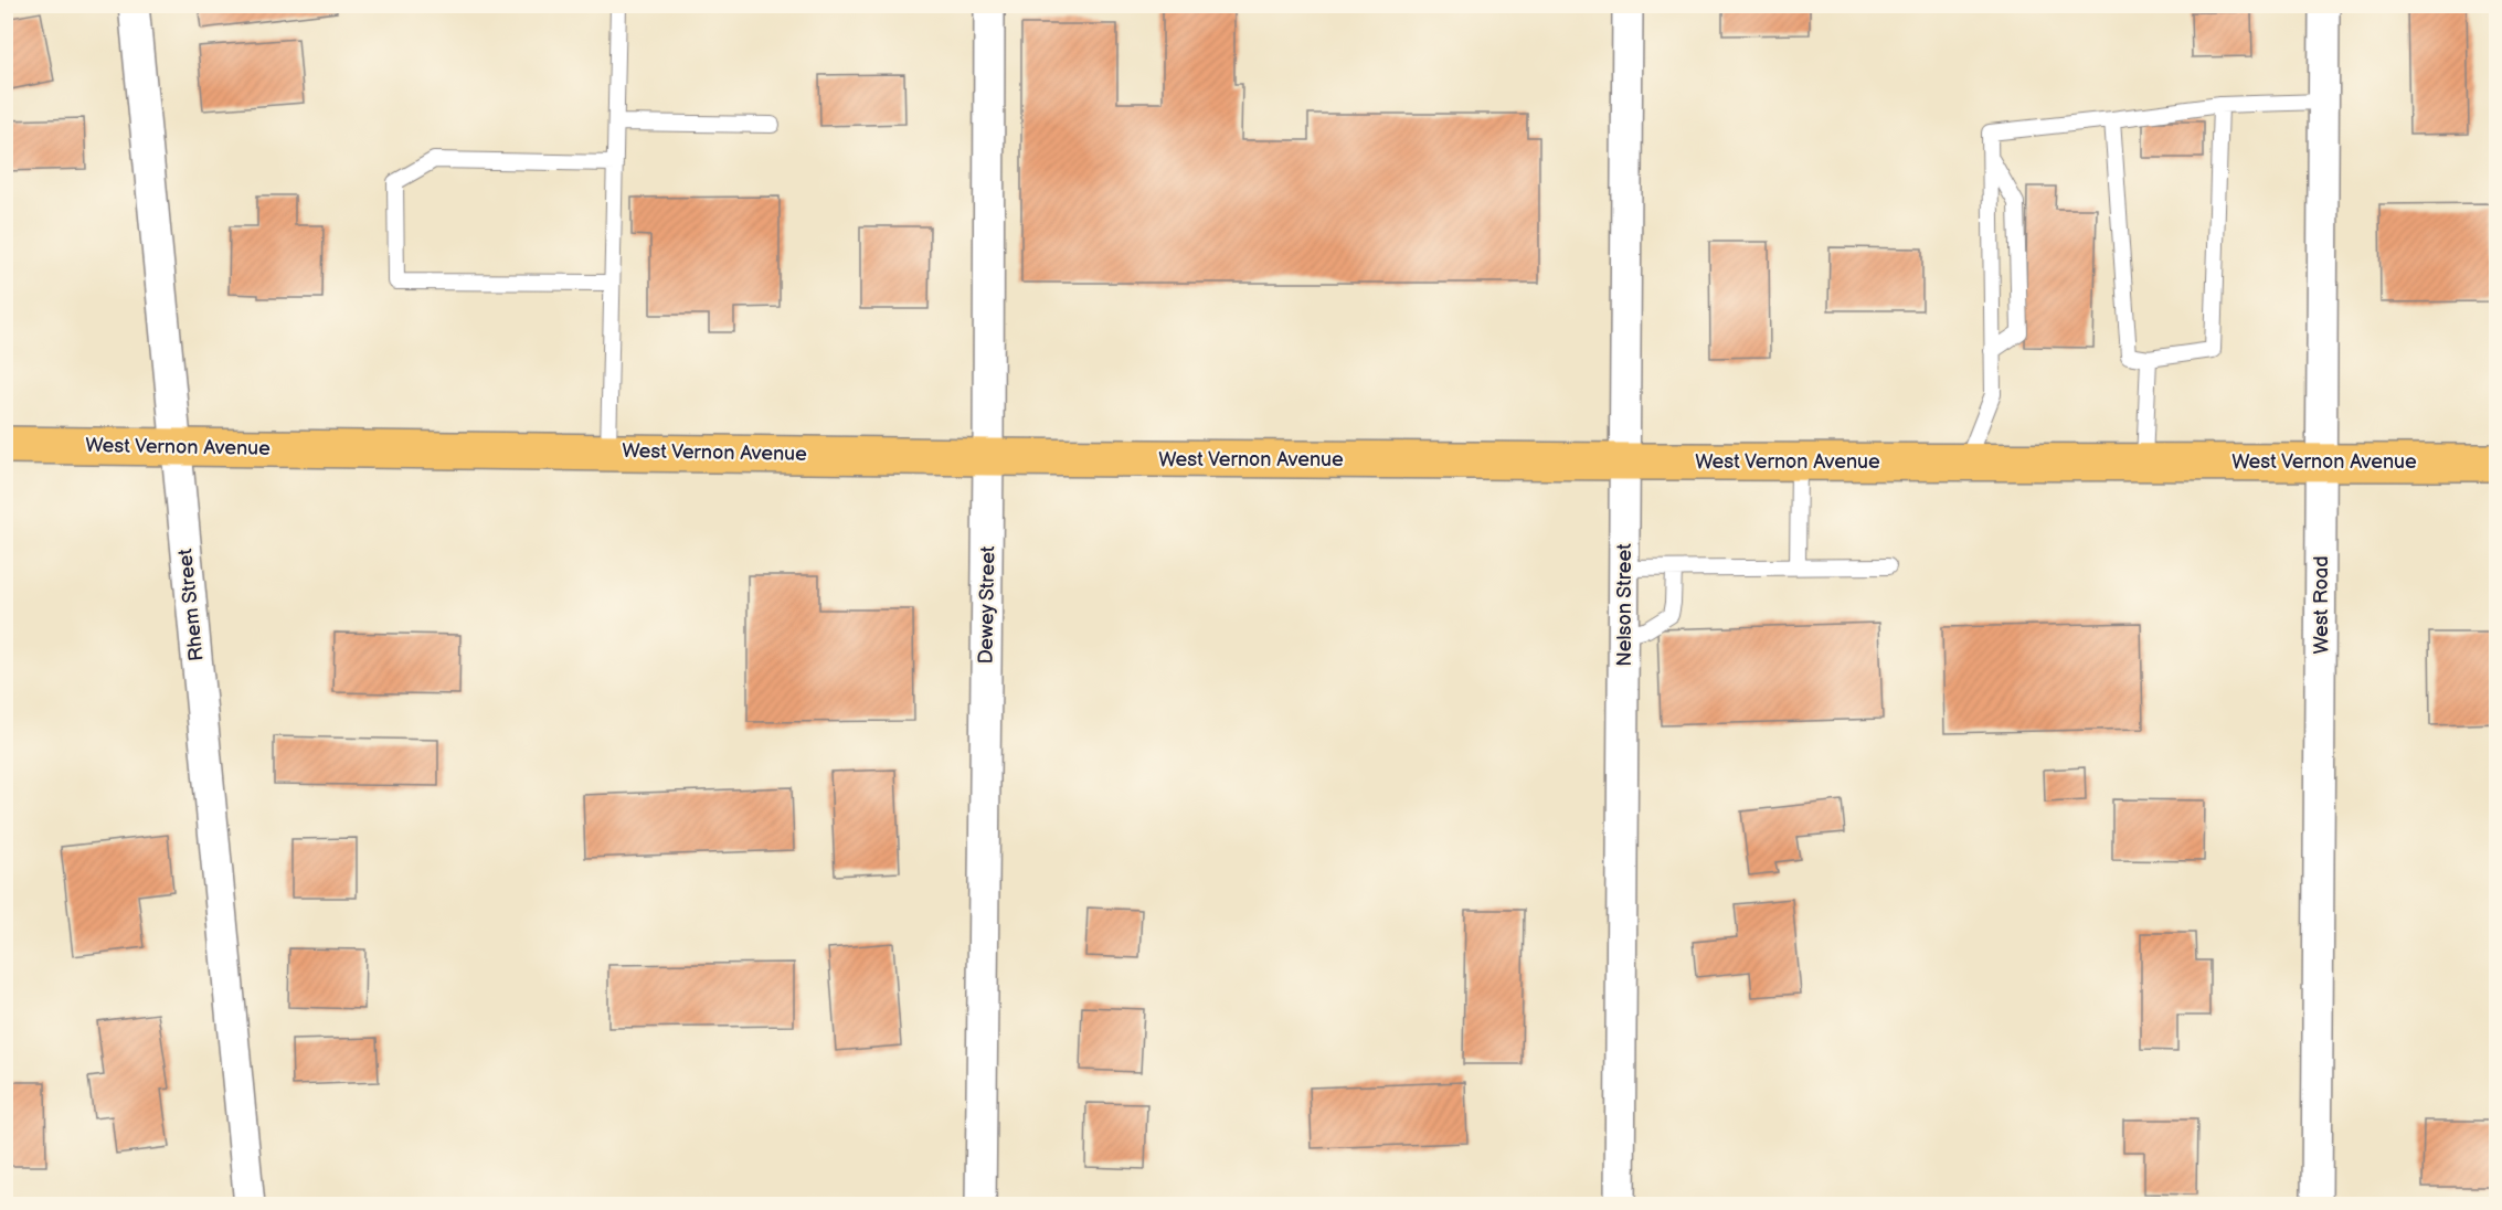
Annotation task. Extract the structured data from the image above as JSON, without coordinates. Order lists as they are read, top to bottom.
{
  "streets": {
    "main road": ["West Vernon Avenue"],
    "street": [
      "Rhem Street",
      "Dewey Street",
      "Nelson Street",
      "West Road"
    ]
  },
  "crossings": [
    ["West Vernon Avenue", "Rhem Street"],
    ["West Vernon Avenue", "Dewey Street"],
    ["West Vernon Avenue", "Nelson Street"],
    ["West Vernon Avenue", "West Road"]
  ]
}
